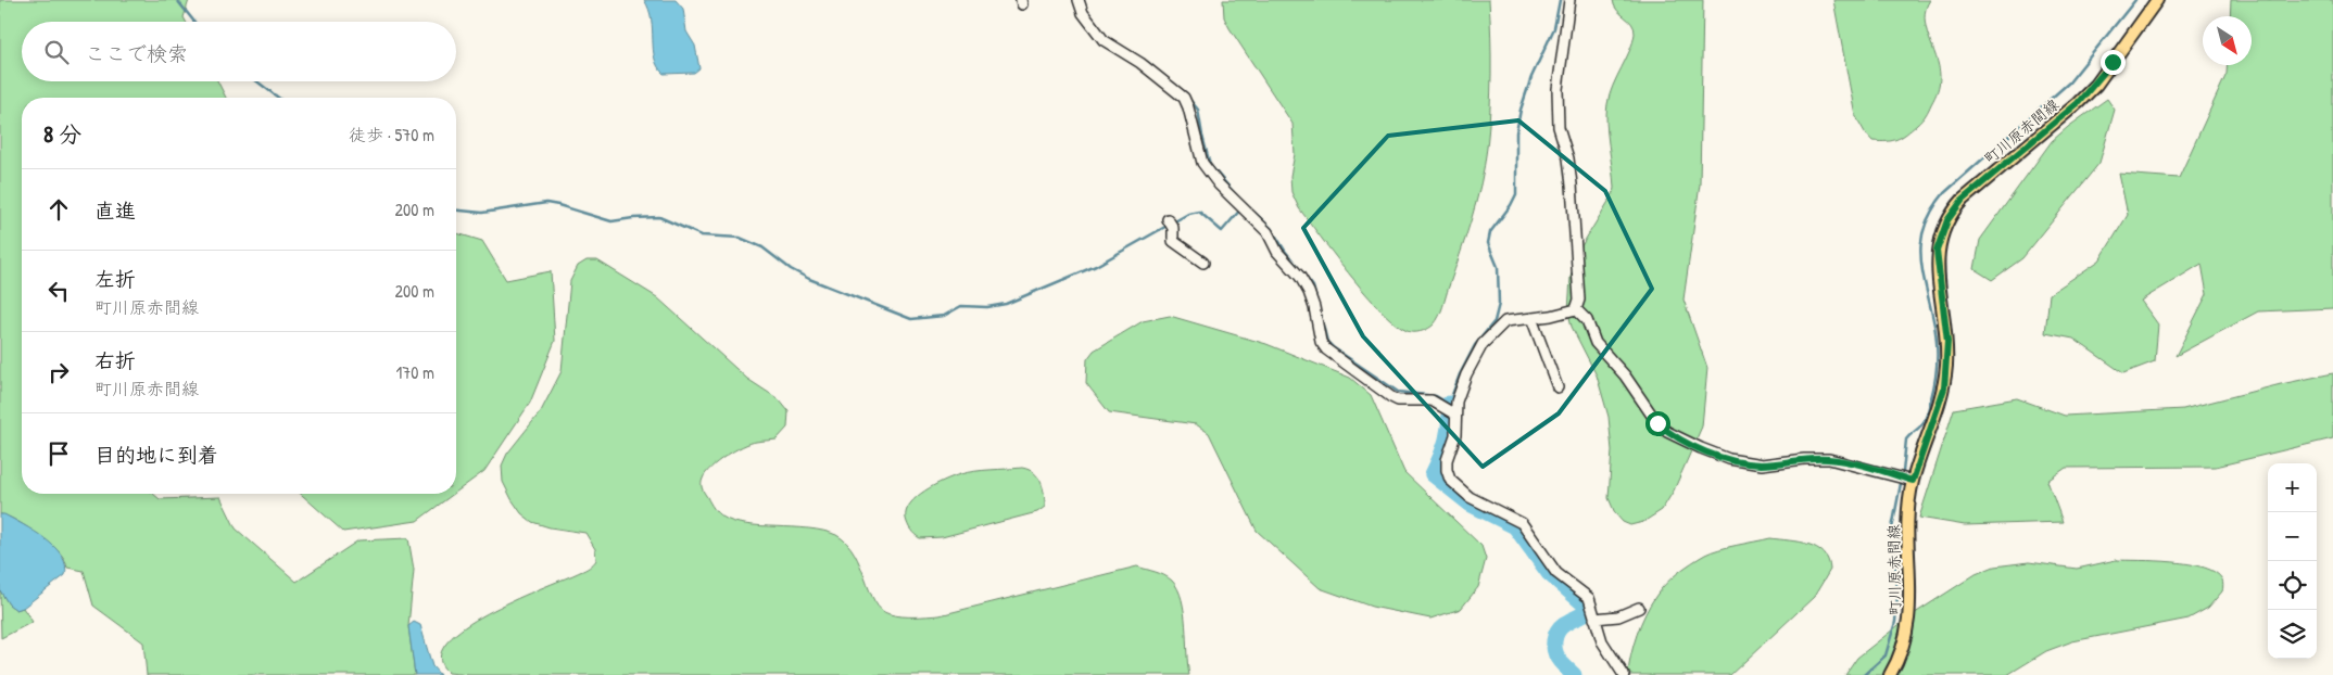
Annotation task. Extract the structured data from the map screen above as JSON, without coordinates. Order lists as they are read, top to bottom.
{
  "streets": {
    "main road": ["町川原赤間線"]
  },
  "north": "bottom right",
  "page": {
    "search": "ここで検索",
    "heading": ["8 分", "徒歩 · 570 m"],
    "list": [
      ["直進", "200 m"],
      ["左折", "町川原赤間線", "200 m"],
      ["右折", "町川原赤間線", "170 m"],
      "目的地に到着"
    ],
    "map_buttons": ["+", "−"]
  }
}
